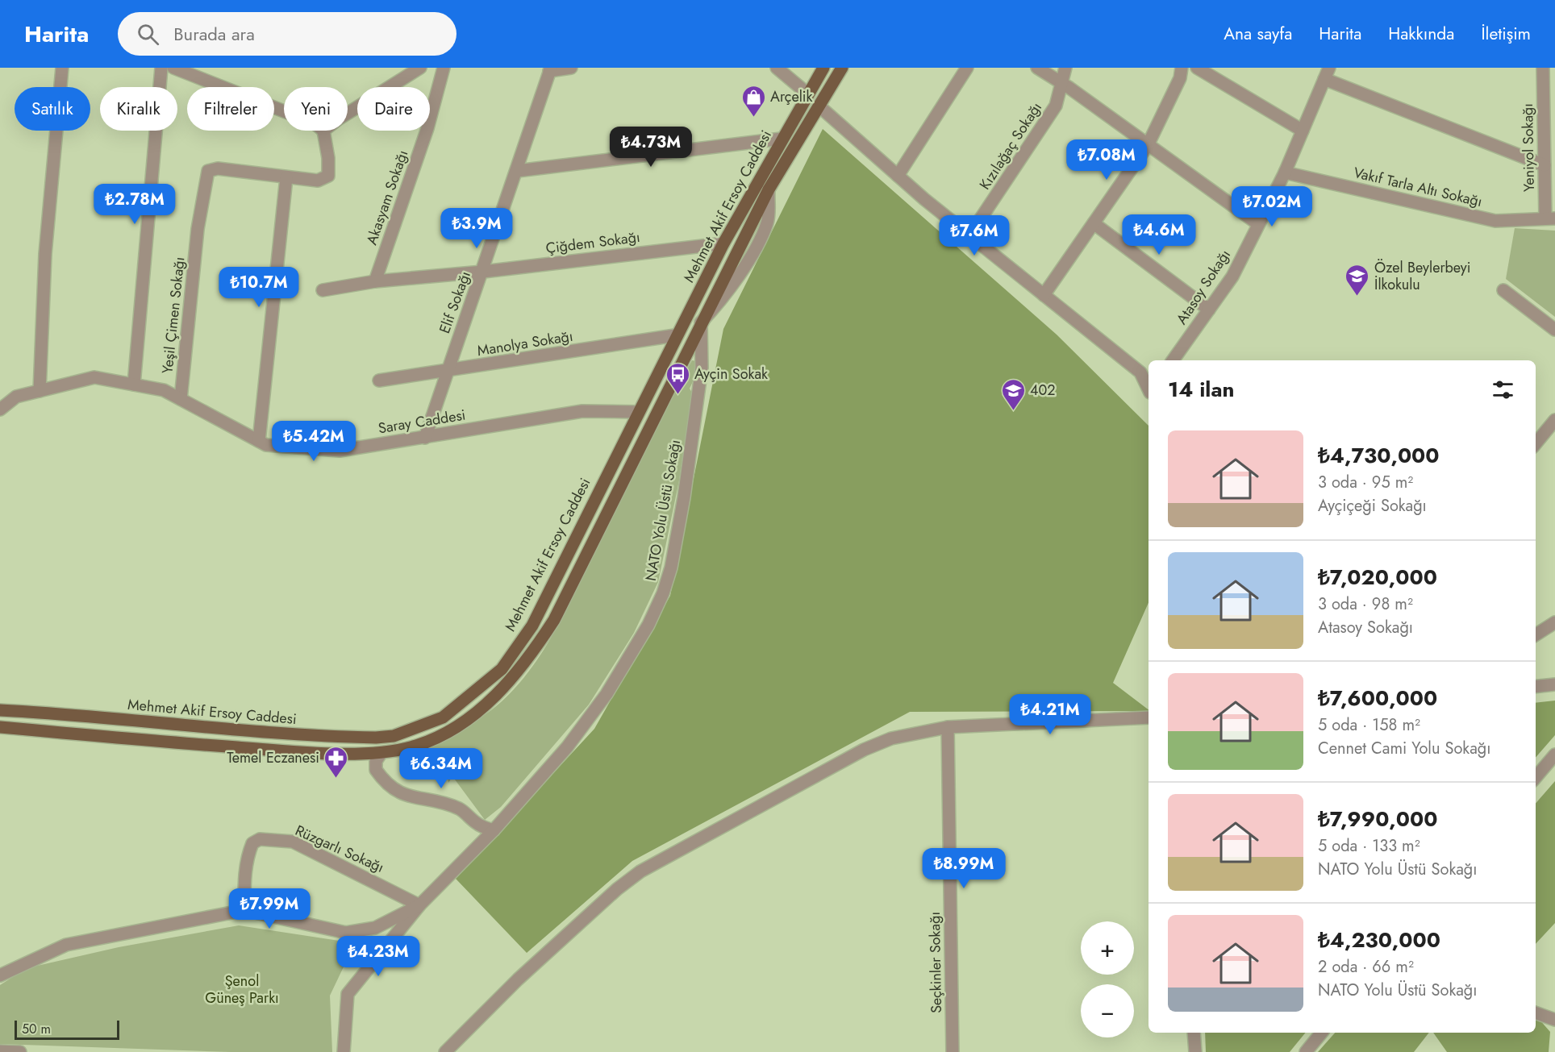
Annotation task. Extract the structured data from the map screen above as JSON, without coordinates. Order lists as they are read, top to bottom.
{
  "streets": {
    "main road": ["Mehmet Akif Ersoy Caddesi"],
    "street": [
      "Kızılağaç Sokağı",
      "Yeniyol Sokağı",
      "Vakıf Tarla Altı Sokağı",
      "Akasyam Sokağı",
      "Çiğdem Sokağı",
      "Atasoy Sokağı",
      "Elif Sokağı",
      "Yeşil Çimen Sokağı",
      "Manolya Sokağı",
      "Saray Caddesi",
      "NATO Yolu Üstü Sokağı",
      "Rüzgarlı Sokağı",
      "Seçkinler Sokağı"
    ]
  },
  "crossings": [
    ["Yeniyol Sokağı", "Vakıf Tarla Altı Sokağı"],
    ["Vakıf Tarla Altı Sokağı", "Atasoy Sokağı"],
    ["Akasyam Sokağı", "Çiğdem Sokağı"],
    ["Mehmet Akif Ersoy Caddesi", "Çiğdem Sokağı"],
    ["Mehmet Akif Ersoy Caddesi", "Manolya Sokağı"],
    ["Mehmet Akif Ersoy Caddesi", "Saray Caddesi"],
    ["Mehmet Akif Ersoy Caddesi", "NATO Yolu Üstü Sokağı"],
    ["Çiğdem Sokağı", "Elif Sokağı"],
    ["Elif Sokağı", "Manolya Sokağı"],
    ["Elif Sokağı", "Saray Caddesi"],
    ["Yeşil Çimen Sokağı", "Saray Caddesi"],
    ["NATO Yolu Üstü Sokağı", "Rüzgarlı Sokağı"]
  ],
  "parks": ["Şenol Güneş Parkı"],
  "places": {
    "shop": ["Arçelik"],
    "school or university": ["Özel Beylerbeyi İlkokulu", "402"],
    "bus stop": ["Ayçin Sokak"],
    "pharmacy": ["Temel Eczanesi"]
  },
  "scale_bar": "50 m",
  "page": {
    "header": "Harita",
    "search": "Burada ara",
    "nav": [
      "Ana sayfa",
      "Harita",
      "Hakkında",
      "İletişim"
    ],
    "chip": [
      "Satılık",
      "Kiralık",
      "Filtreler",
      "Yeni",
      "Daire"
    ],
    "price": [
      "₺4.73M",
      "₺7.08M",
      "₺2.78M",
      "₺7.02M",
      "₺3.9M",
      "₺4.6M",
      "₺7.6M",
      "₺10.7M",
      "₺5.42M",
      "₺4.21M",
      "₺6.34M",
      "₺8.99M",
      "₺7.99M",
      "₺4.23M"
    ],
    "heading": "14 ilan",
    "list": [
      {
        "name": "₺4,730,000",
        "note": "3 oda · 95 m² · Ayçiçeği Sokağı"
      },
      {
        "name": "₺7,020,000",
        "note": "3 oda · 98 m² · Atasoy Sokağı"
      },
      {
        "name": "₺7,600,000",
        "note": "5 oda · 158 m² · Cennet Cami Yolu Sokağı"
      },
      {
        "name": "₺7,990,000",
        "note": "5 oda · 133 m² · NATO Yolu Üstü Sokağı"
      },
      {
        "name": "₺4,230,000",
        "note": "2 oda · 66 m² · NATO Yolu Üstü Sokağı"
      }
    ],
    "map_buttons": ["+", "−"],
    "scale": "50 m"
  }
}
